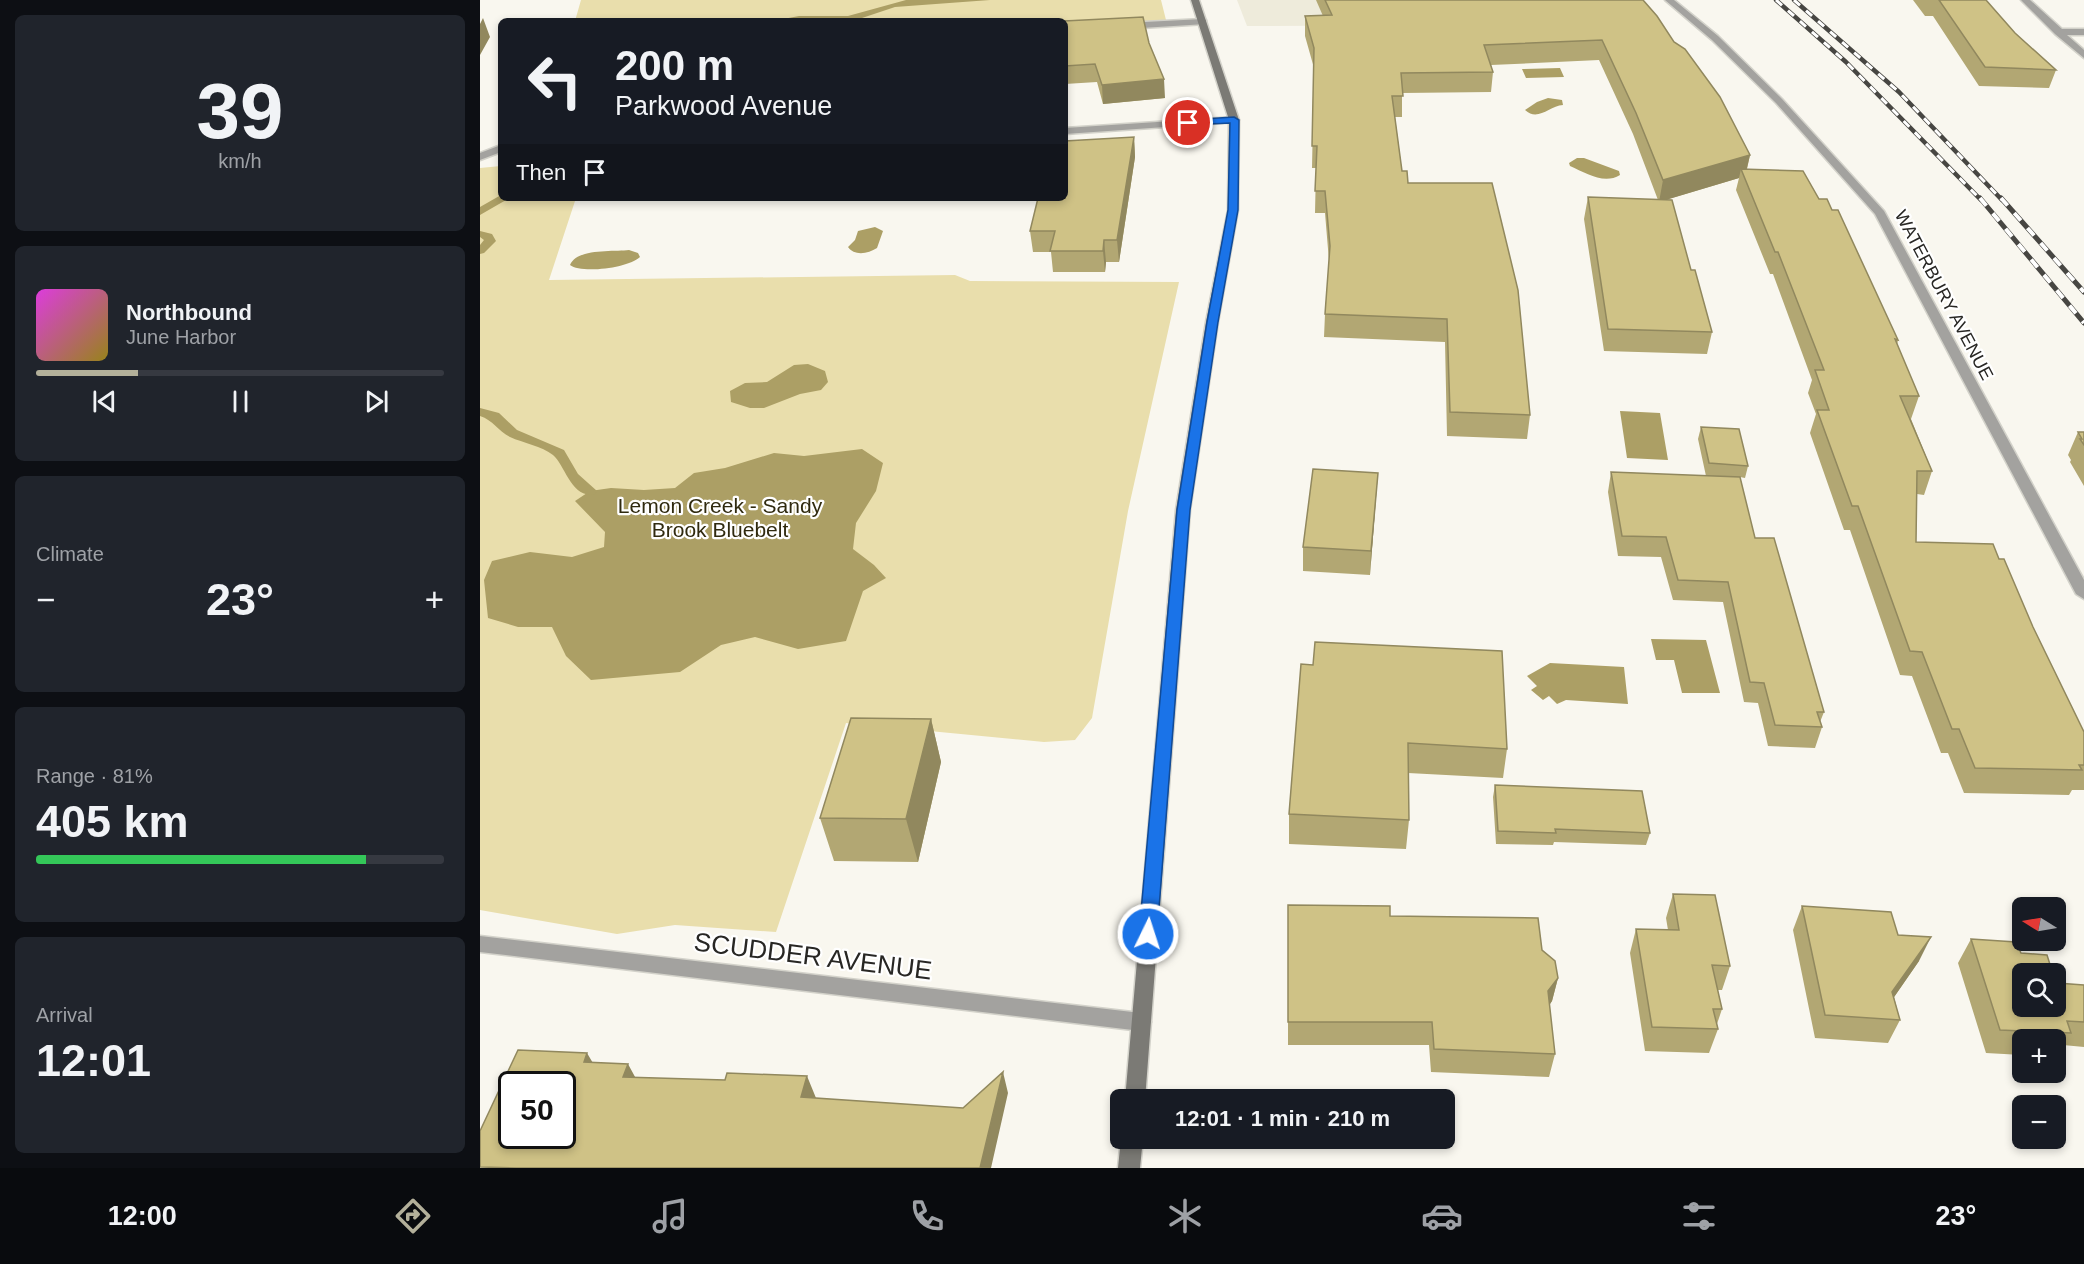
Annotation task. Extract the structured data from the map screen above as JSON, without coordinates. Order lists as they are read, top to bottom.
{
  "streets": {
    "street": ["WATERBURY AVENUE", "SCUDDER AVENUE"]
  },
  "parks": ["Lemon Creek - Sandy Brook Bluebelt"],
  "north": "left",
  "page": {
    "tile": [
      ["39", "km/h"],
      "Climate",
      ["Range · 81%", "405 km"],
      ["Arrival", "12:01"]
    ],
    "turn": ["200 m", "Parkwood Avenue"],
    "then": "Then",
    "song": ["Northbound", "June Harbor"],
    "heat": ["−", "23°", "+"],
    "map_buttons": ["+", "−"],
    "limit": "50",
    "trip": "12:01 · 1 min · 210 m",
    "tabs": ["12:00", "23°"]
  }
}
